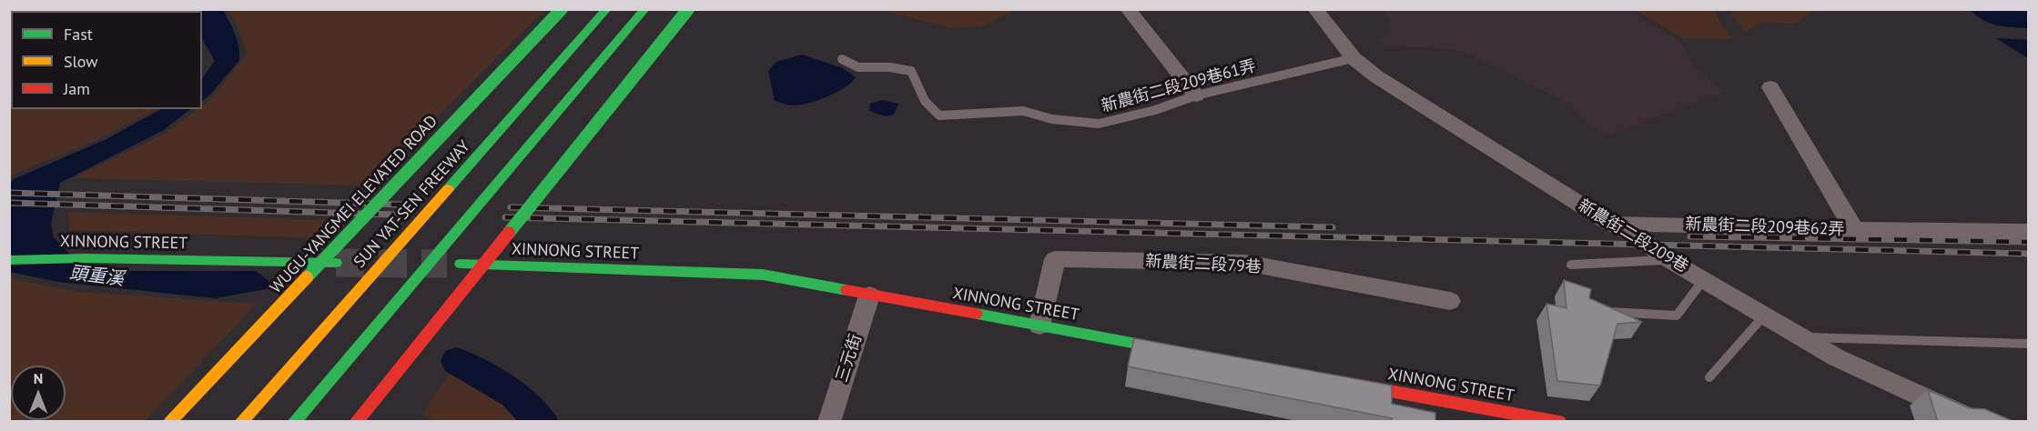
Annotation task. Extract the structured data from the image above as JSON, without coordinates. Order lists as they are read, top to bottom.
{
  "streets": {
    "main road": ["WUGU-YANGMEI ELEVATED ROAD", "SUN YAT-SEN FREEWAY", "XINNONG STREET"],
    "street": [
      "新農街二段209巷62弄",
      "新農街二段209巷",
      "新農街二段79巷",
      "三元街"
    ],
    "lane": ["新農街二段209巷61弄"]
  },
  "crossings": [
    ["新農街二段209巷61弄", "新農街二段209巷"],
    ["新農街二段209巷62弄", "新農街二段209巷"],
    ["XINNONG STREET", "新農街二段79巷"],
    ["XINNONG STREET", "三元街"]
  ],
  "water": ["頭重溪"],
  "legend": ["Fast", "Slow", "Jam"],
  "north": "top"
}
